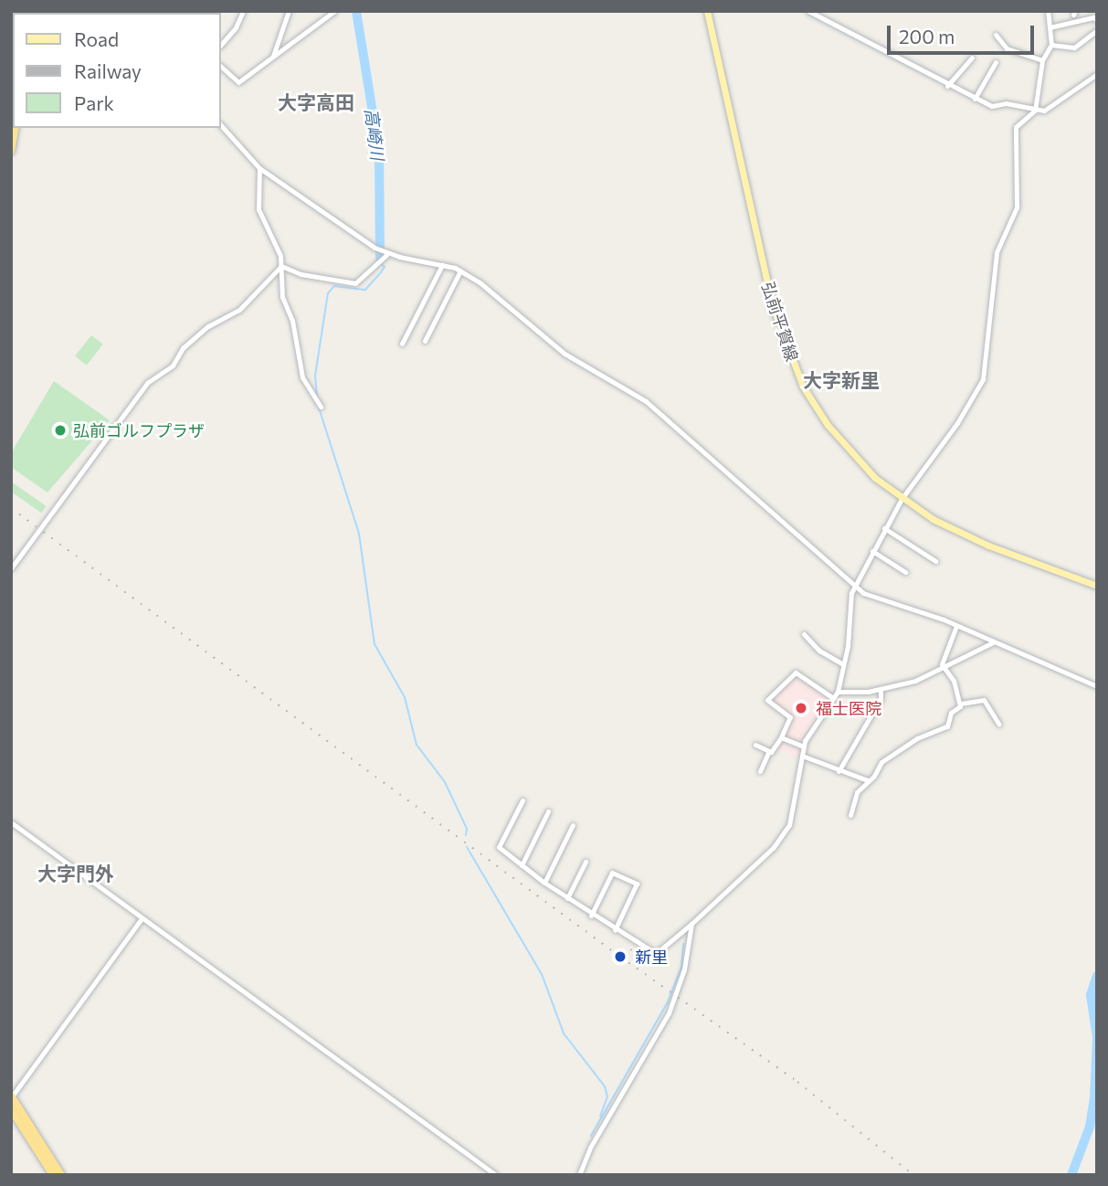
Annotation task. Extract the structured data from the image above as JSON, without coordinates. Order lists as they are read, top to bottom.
{
  "streets": {
    "main road": ["弘前平賀線"]
  },
  "districts": ["大字高田", "大字新里", "大字門外"],
  "water": ["高崎川"],
  "places": ["弘前ゴルフプラザ", "福士医院", "新里"],
  "legend": ["Road", "Railway", "Park"],
  "scale_bar": "200 m"
}
